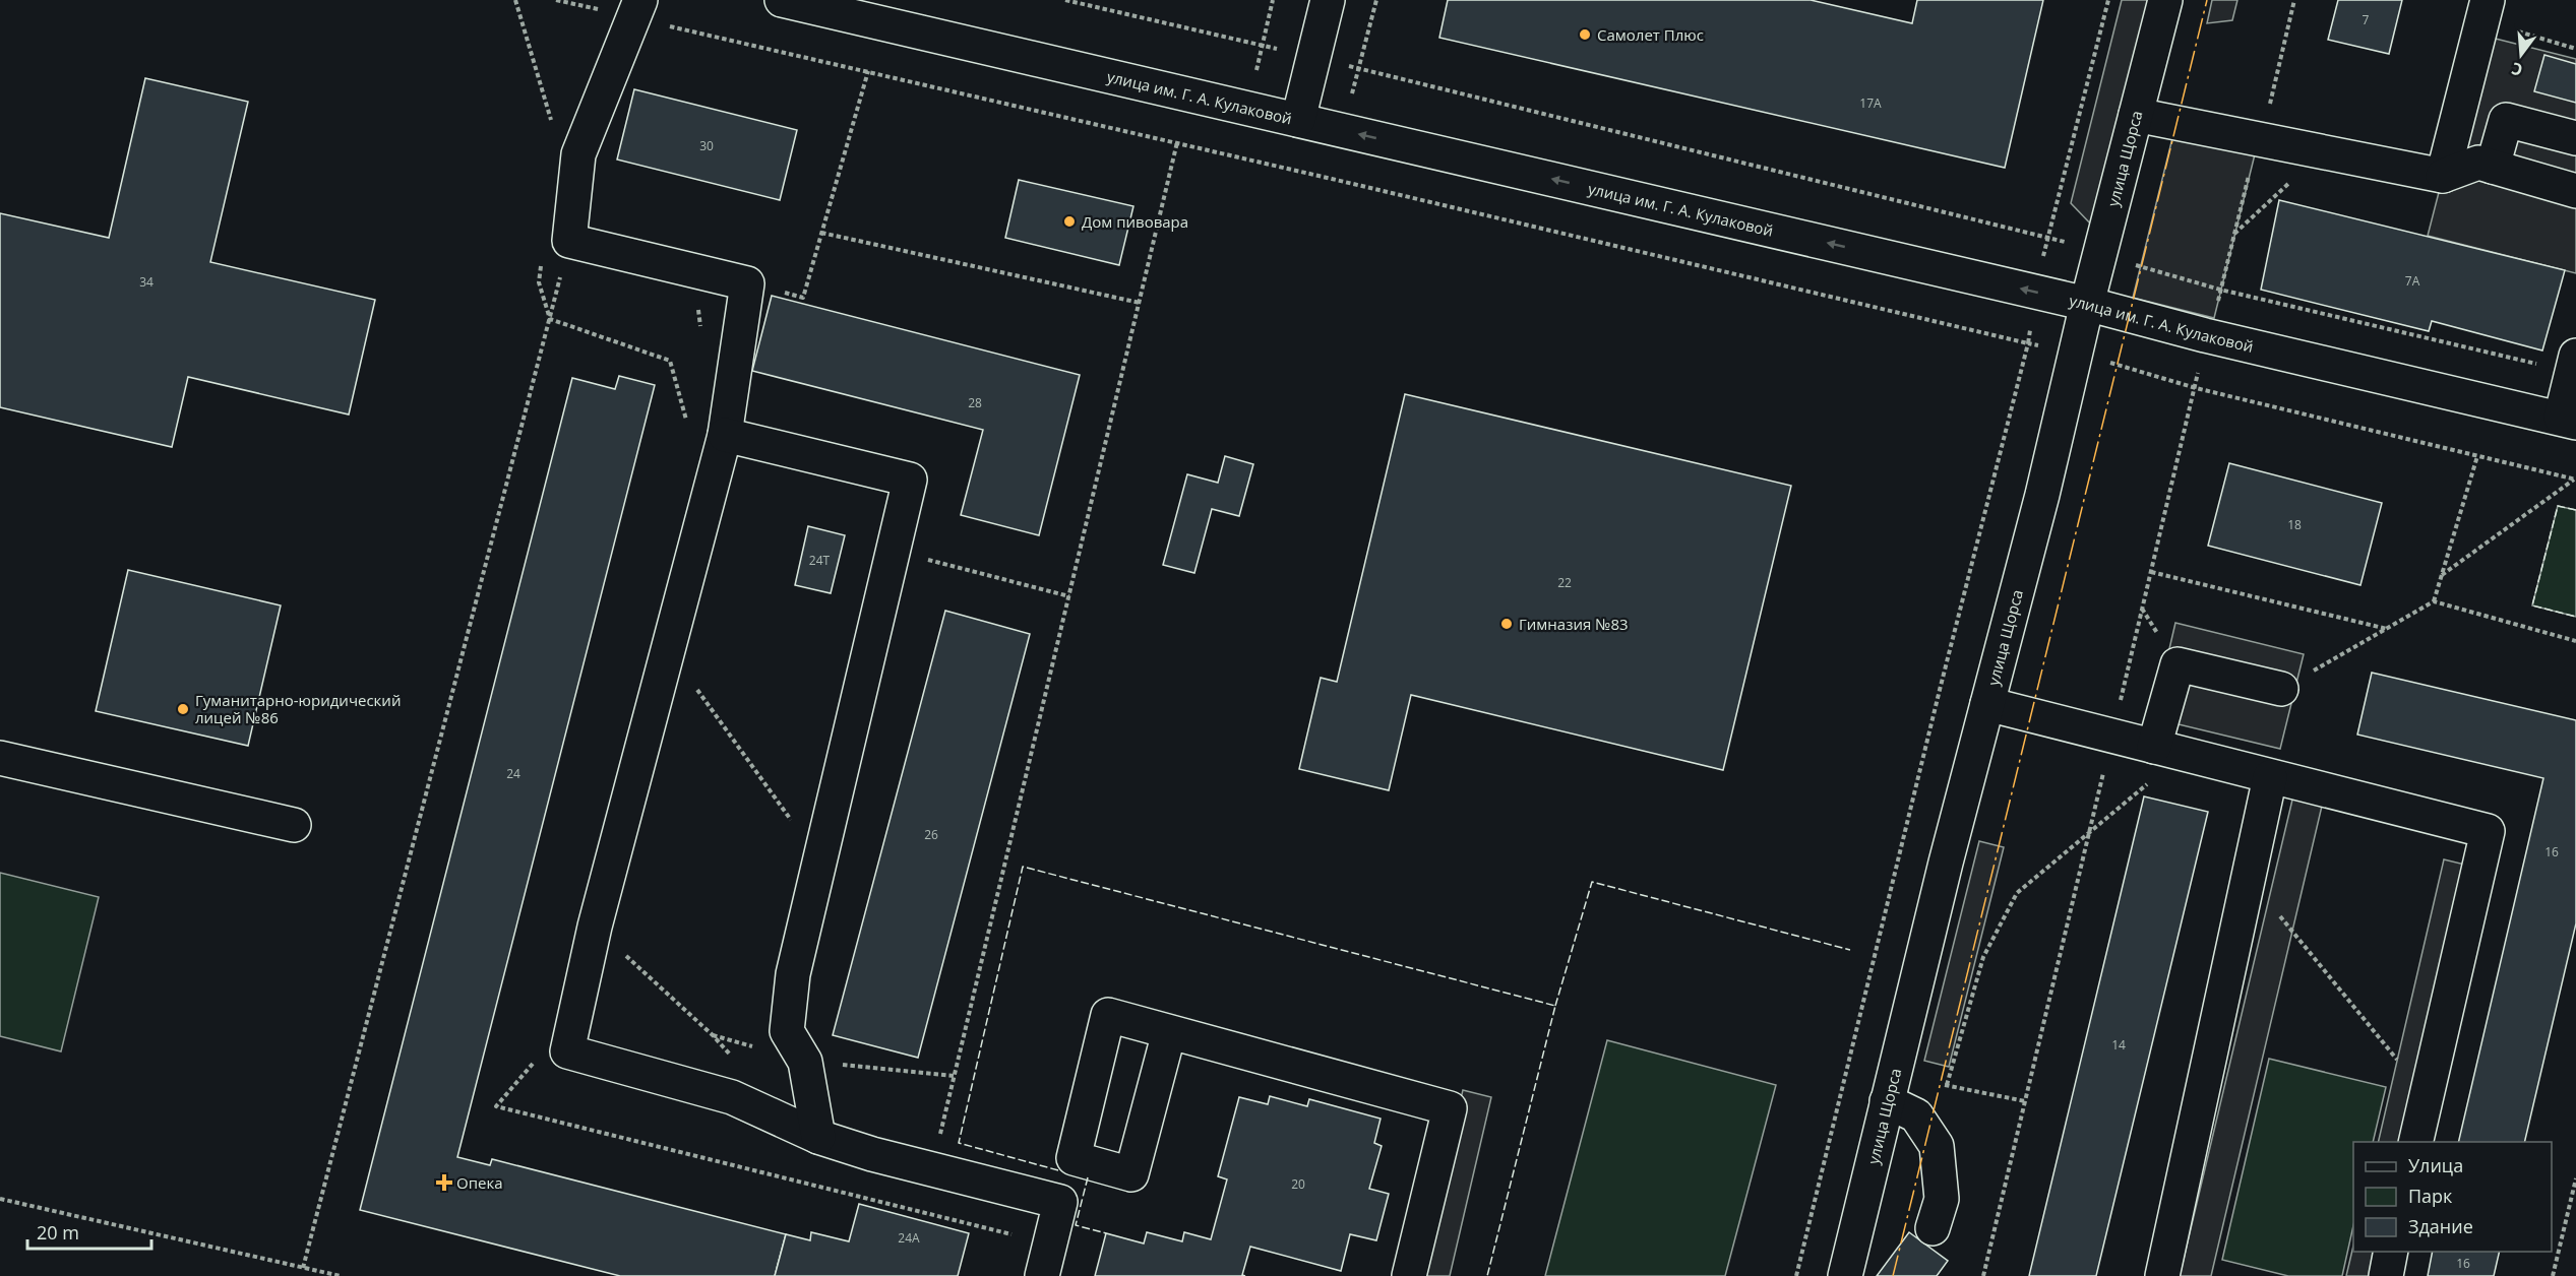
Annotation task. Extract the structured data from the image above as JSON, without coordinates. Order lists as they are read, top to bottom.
{
  "streets": {
    "street": ["улица им. Г. А. Кулаковой", "улица Щорса"]
  },
  "crossings": [
    ["улица им. Г. А. Кулаковой", "улица Щорса"]
  ],
  "one_way": ["улица им. Г. А. Кулаковой"],
  "places": {
    "other": [
      "Самолет Плюс",
      "Дом пивовара",
      "Гимназия №83",
      "Гуманитарно-юридический лицей №86"
    ],
    "health": ["Опека"]
  },
  "house_numbers": [
    "7",
    "17А",
    "30",
    "7А",
    "34",
    "28",
    "18",
    "24Т",
    "22",
    "24",
    "26",
    "16",
    "14",
    "20",
    "24А",
    "16"
  ],
  "legend": ["Улица", "Парк", "Здание"],
  "scale_bar": "20 m",
  "north": "bottom"
}
